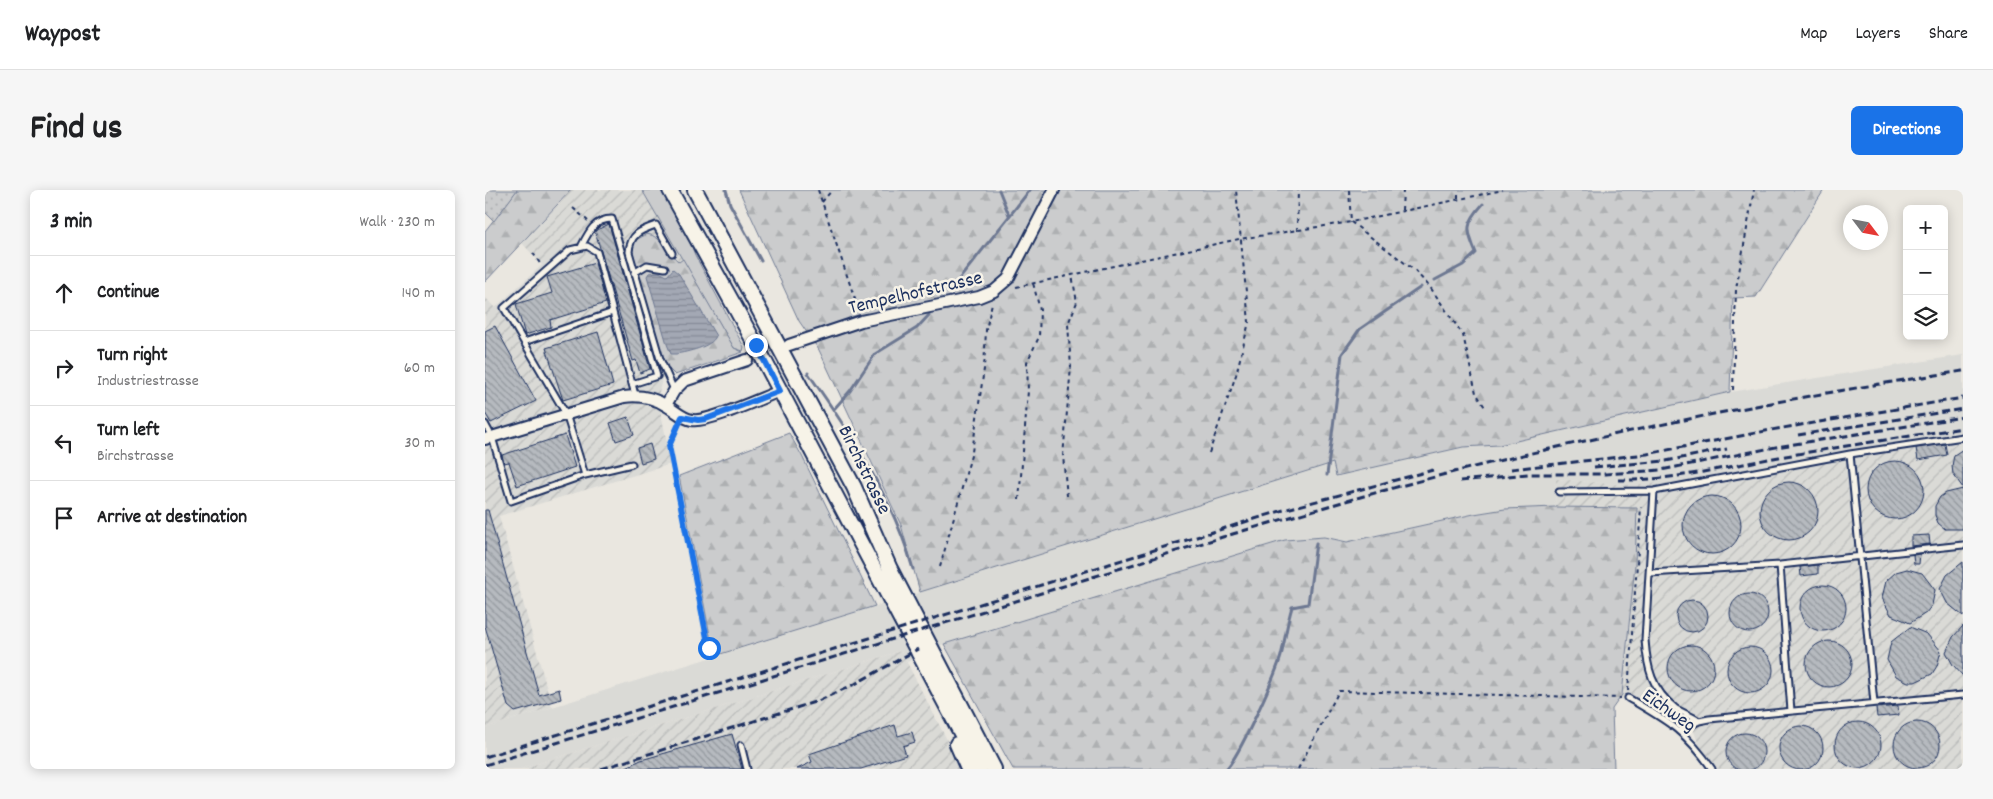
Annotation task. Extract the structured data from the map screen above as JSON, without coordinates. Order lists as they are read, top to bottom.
{
  "streets": {
    "main road": ["Birchstrasse"],
    "street": ["Tempelhofstrasse"],
    "lane": ["Eichweg"]
  },
  "north": "bottom right",
  "page": {
    "header": "Waypost",
    "nav": ["Map", "Layers", "Share"],
    "title": "Find us",
    "buttons": "Directions",
    "heading": ["3 min", "Walk · 230 m"],
    "map_buttons": ["+", "−"],
    "list": [
      ["Continue", "140 m"],
      ["Turn right", "Industriestrasse", "60 m"],
      ["Turn left", "Birchstrasse", "30 m"],
      "Arrive at destination"
    ]
  }
}
